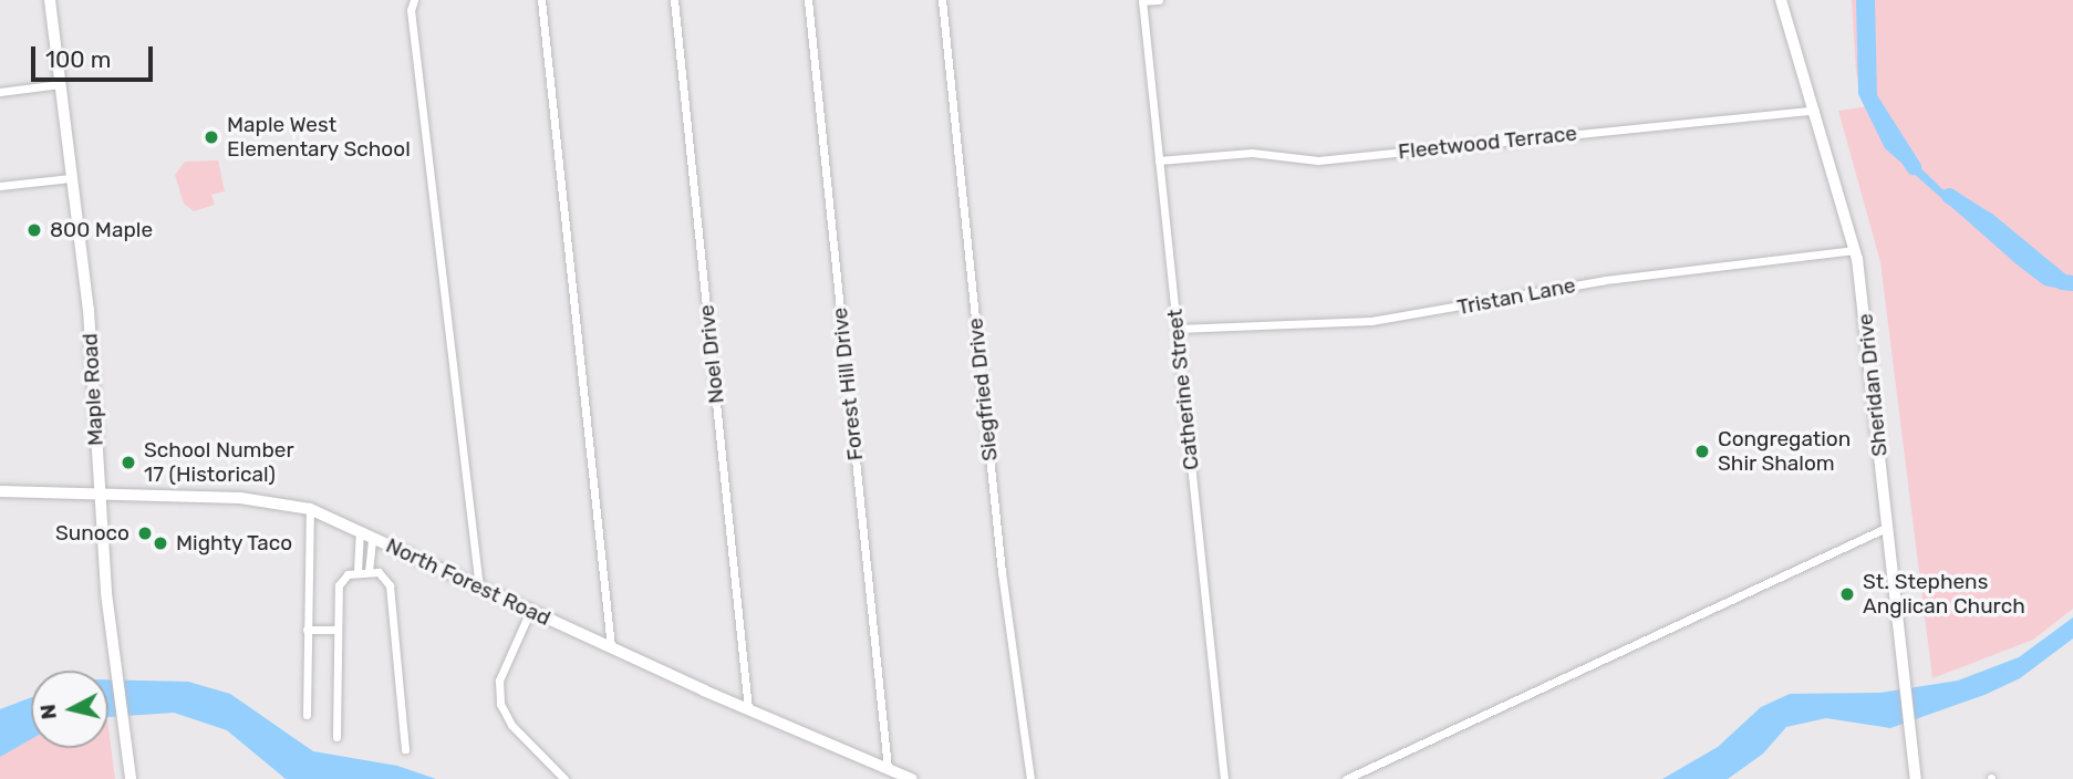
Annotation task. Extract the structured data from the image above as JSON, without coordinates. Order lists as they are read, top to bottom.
{
  "streets": {
    "main road": ["Sheridan Drive"],
    "street": [
      "Fleetwood Terrace",
      "Tristan Lane",
      "Noel Drive",
      "Forest Hill Drive",
      "Maple Road",
      "Siegfried Drive",
      "Catherine Street",
      "North Forest Road"
    ]
  },
  "crossings": [
    ["Fleetwood Terrace", "Sheridan Drive"],
    ["Fleetwood Terrace", "Catherine Street"],
    ["Tristan Lane", "Sheridan Drive"],
    ["Tristan Lane", "Catherine Street"],
    ["Noel Drive", "North Forest Road"],
    ["Forest Hill Drive", "North Forest Road"],
    ["Maple Road", "North Forest Road"]
  ],
  "places": [
    "Maple West Elementary School",
    "800 Maple",
    "Congregation Shir Shalom",
    "School Number 17 (Historical)",
    "Sunoco",
    "Mighty Taco",
    "St. Stephens Anglican Church"
  ],
  "scale_bar": "100 m",
  "north": "left"
}
